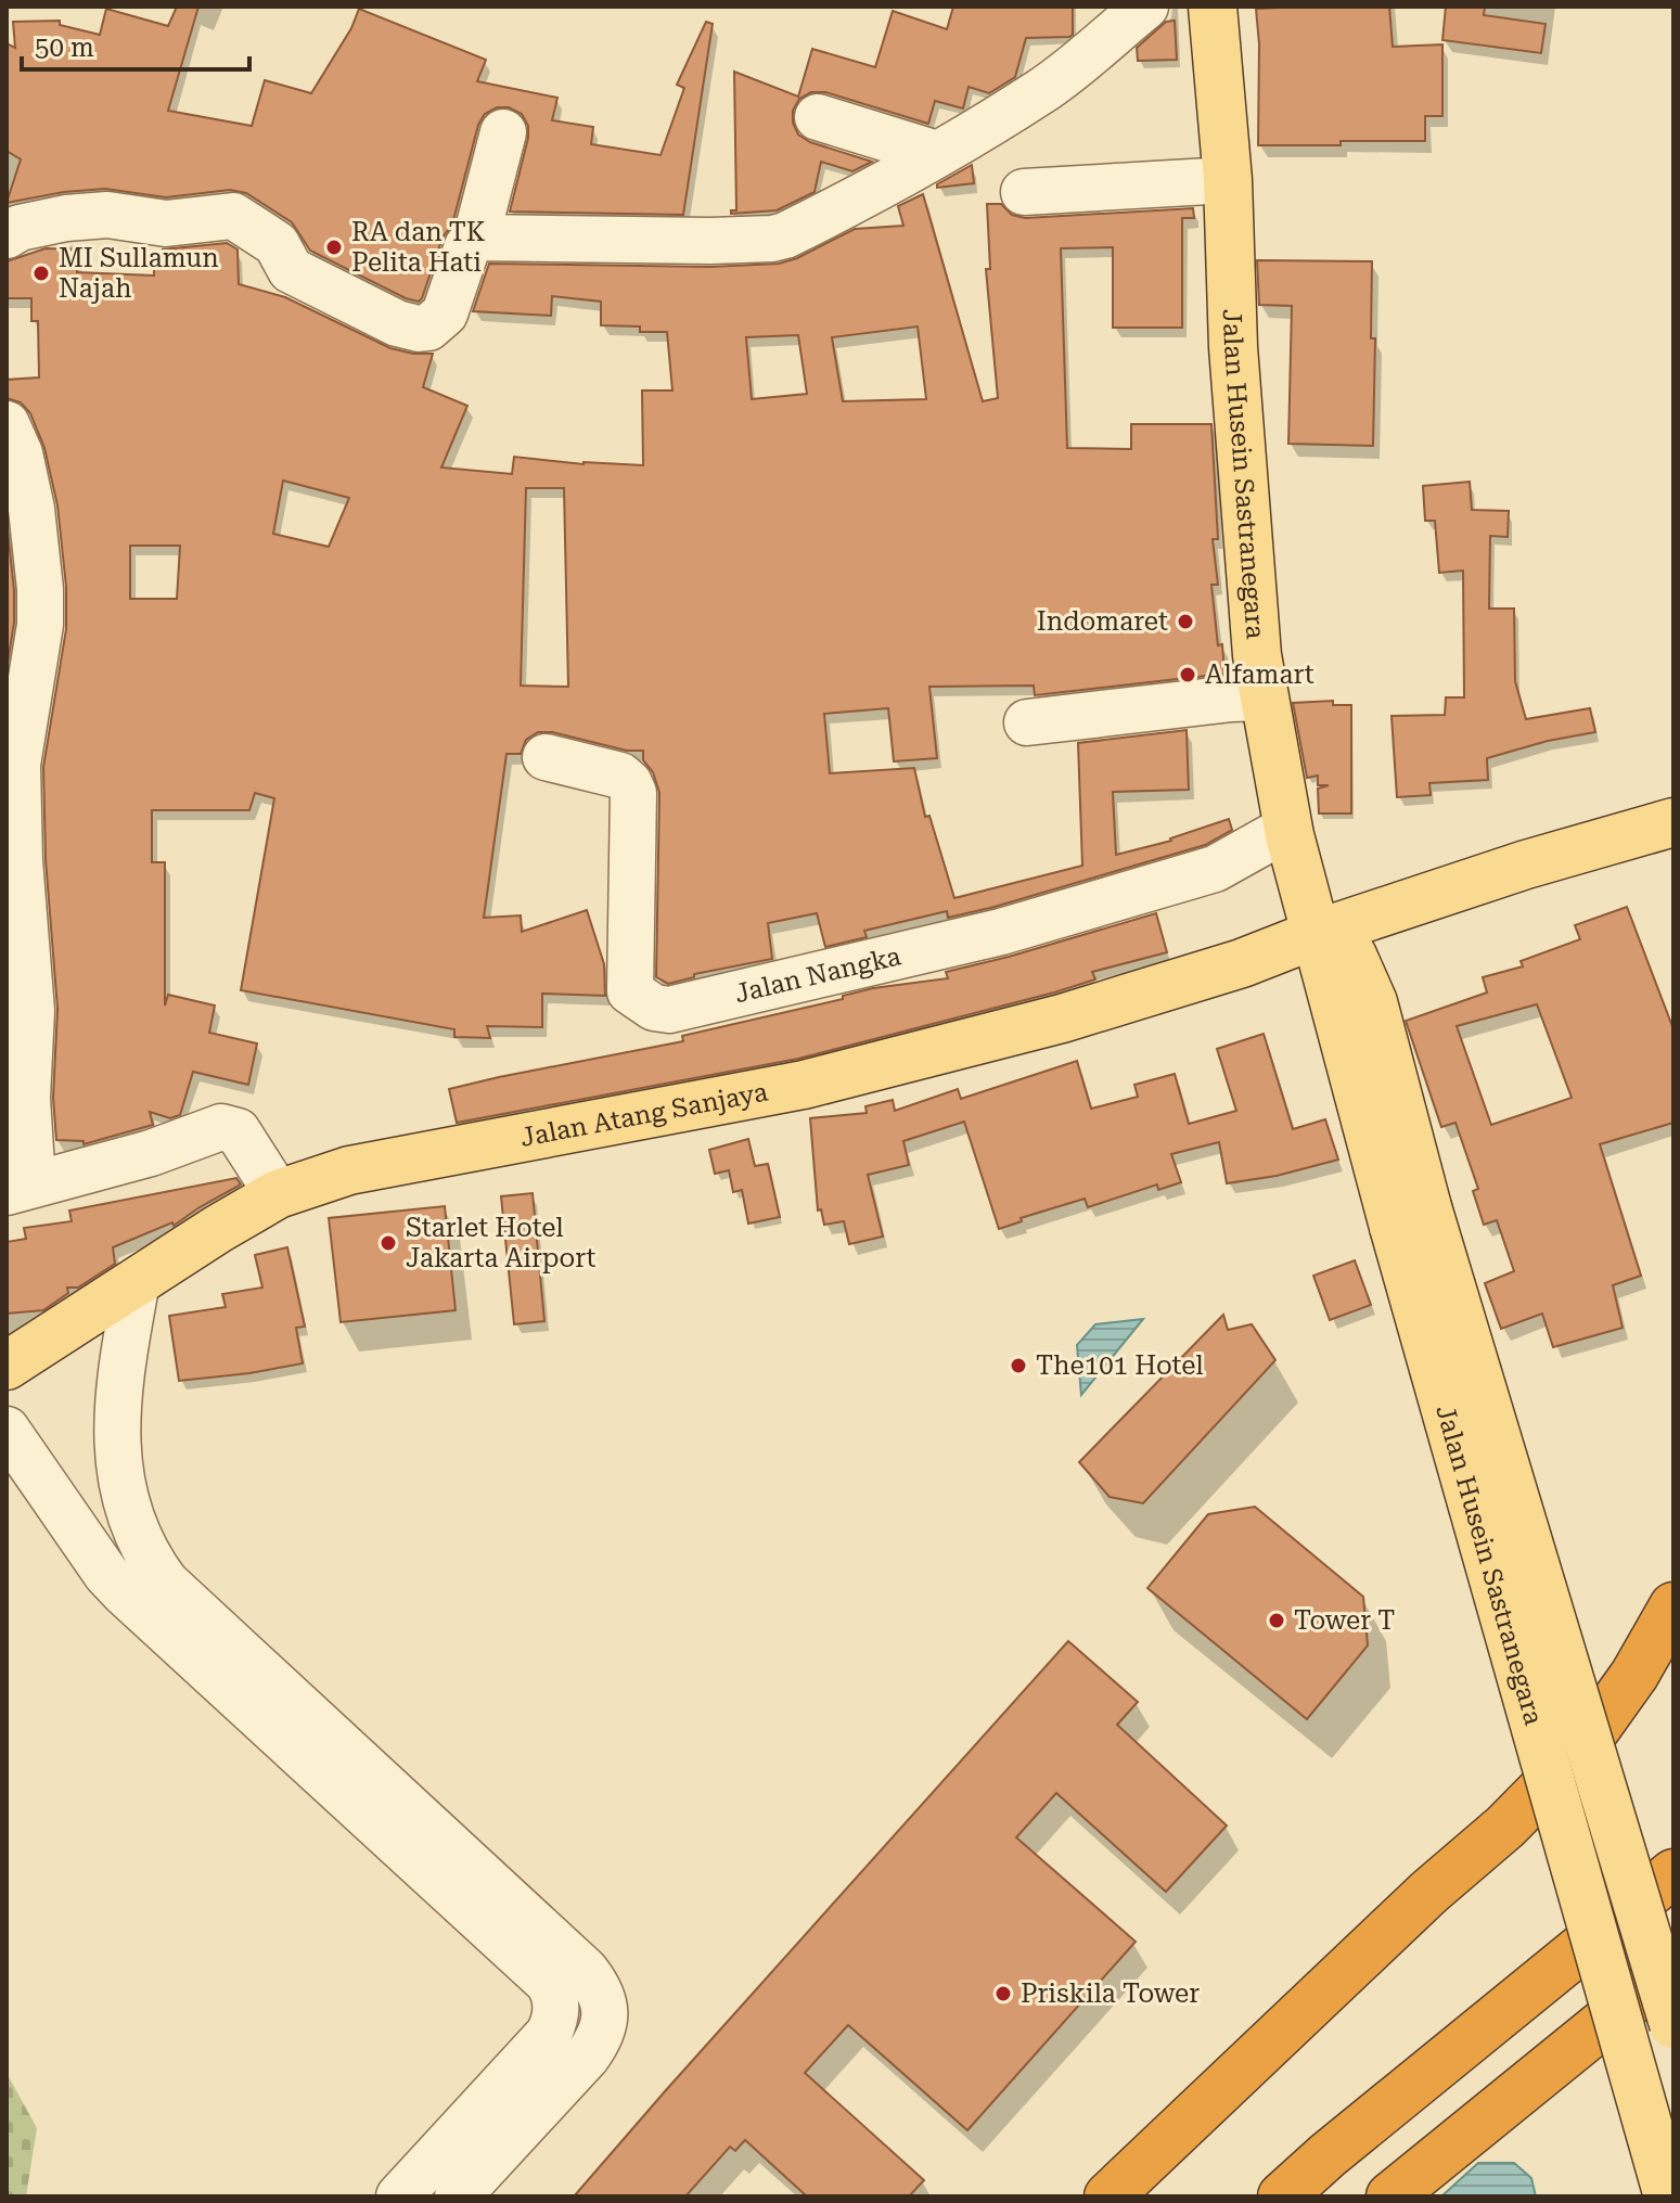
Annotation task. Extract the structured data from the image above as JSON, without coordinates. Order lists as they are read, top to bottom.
{
  "streets": {
    "main road": ["Jalan Husein Sastranegara", "Jalan Atang Sanjaya"],
    "street": ["Jalan Nangka"]
  },
  "crossings": [
    ["Jalan Husein Sastranegara", "Jalan Nangka"],
    ["Jalan Husein Sastranegara", "Jalan Atang Sanjaya"]
  ],
  "places": [
    "RA dan TK Pelita Hati",
    "MI Sullamun Najah",
    "Indomaret",
    "Alfamart",
    "Starlet Hotel Jakarta Airport",
    "The101 Hotel",
    "Tower T",
    "Priskila Tower"
  ],
  "scale_bar": "50 m"
}
